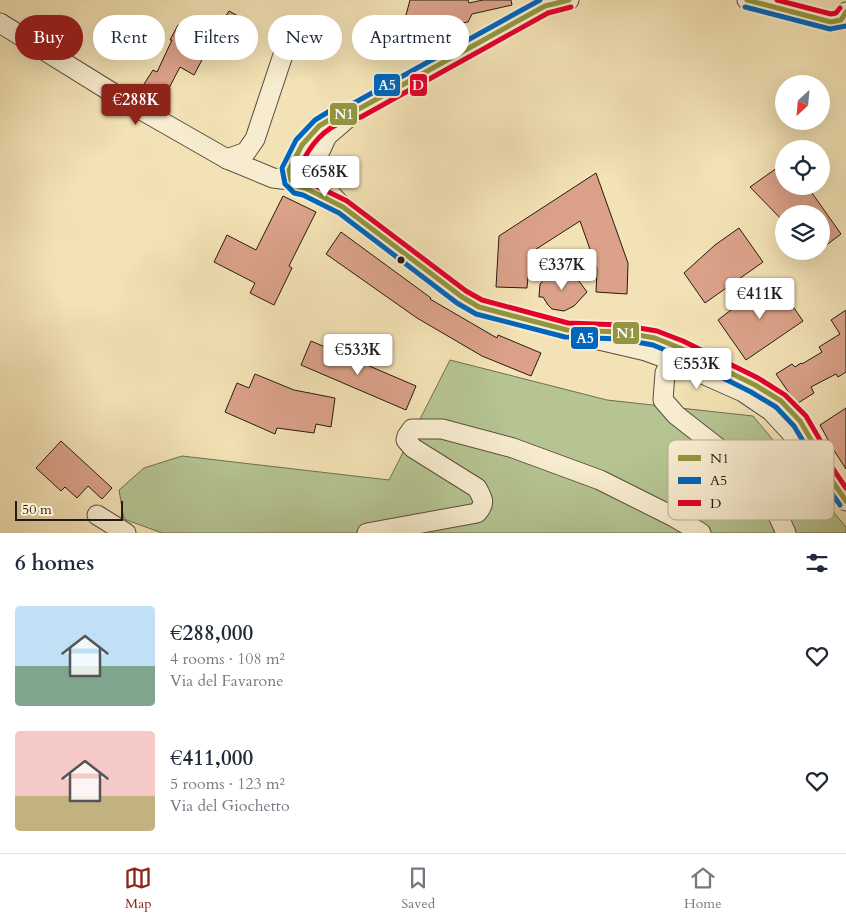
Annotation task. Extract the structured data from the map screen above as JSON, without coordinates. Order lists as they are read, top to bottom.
{
  "lines": ["transit line N1", "transit line A5", "transit line D"],
  "legend": ["N1", "A5", "D"],
  "scale_bar": "50 m",
  "north": "bottom left",
  "page": {
    "chip": [
      "Buy",
      "Rent",
      "Filters",
      "New",
      "Apartment"
    ],
    "price": [
      "€288K",
      "€658K",
      "€337K",
      "€411K",
      "€533K",
      "€553K"
    ],
    "scale": "50 m",
    "heading": "6 homes",
    "list": [
      {
        "name": "€288,000",
        "note": "4 rooms · 108 m² · Via del Favarone"
      },
      {
        "name": "€411,000",
        "note": "5 rooms · 123 m² · Via del Giochetto"
      }
    ],
    "tabs": ["Map", "Saved", "Home"]
  }
}
